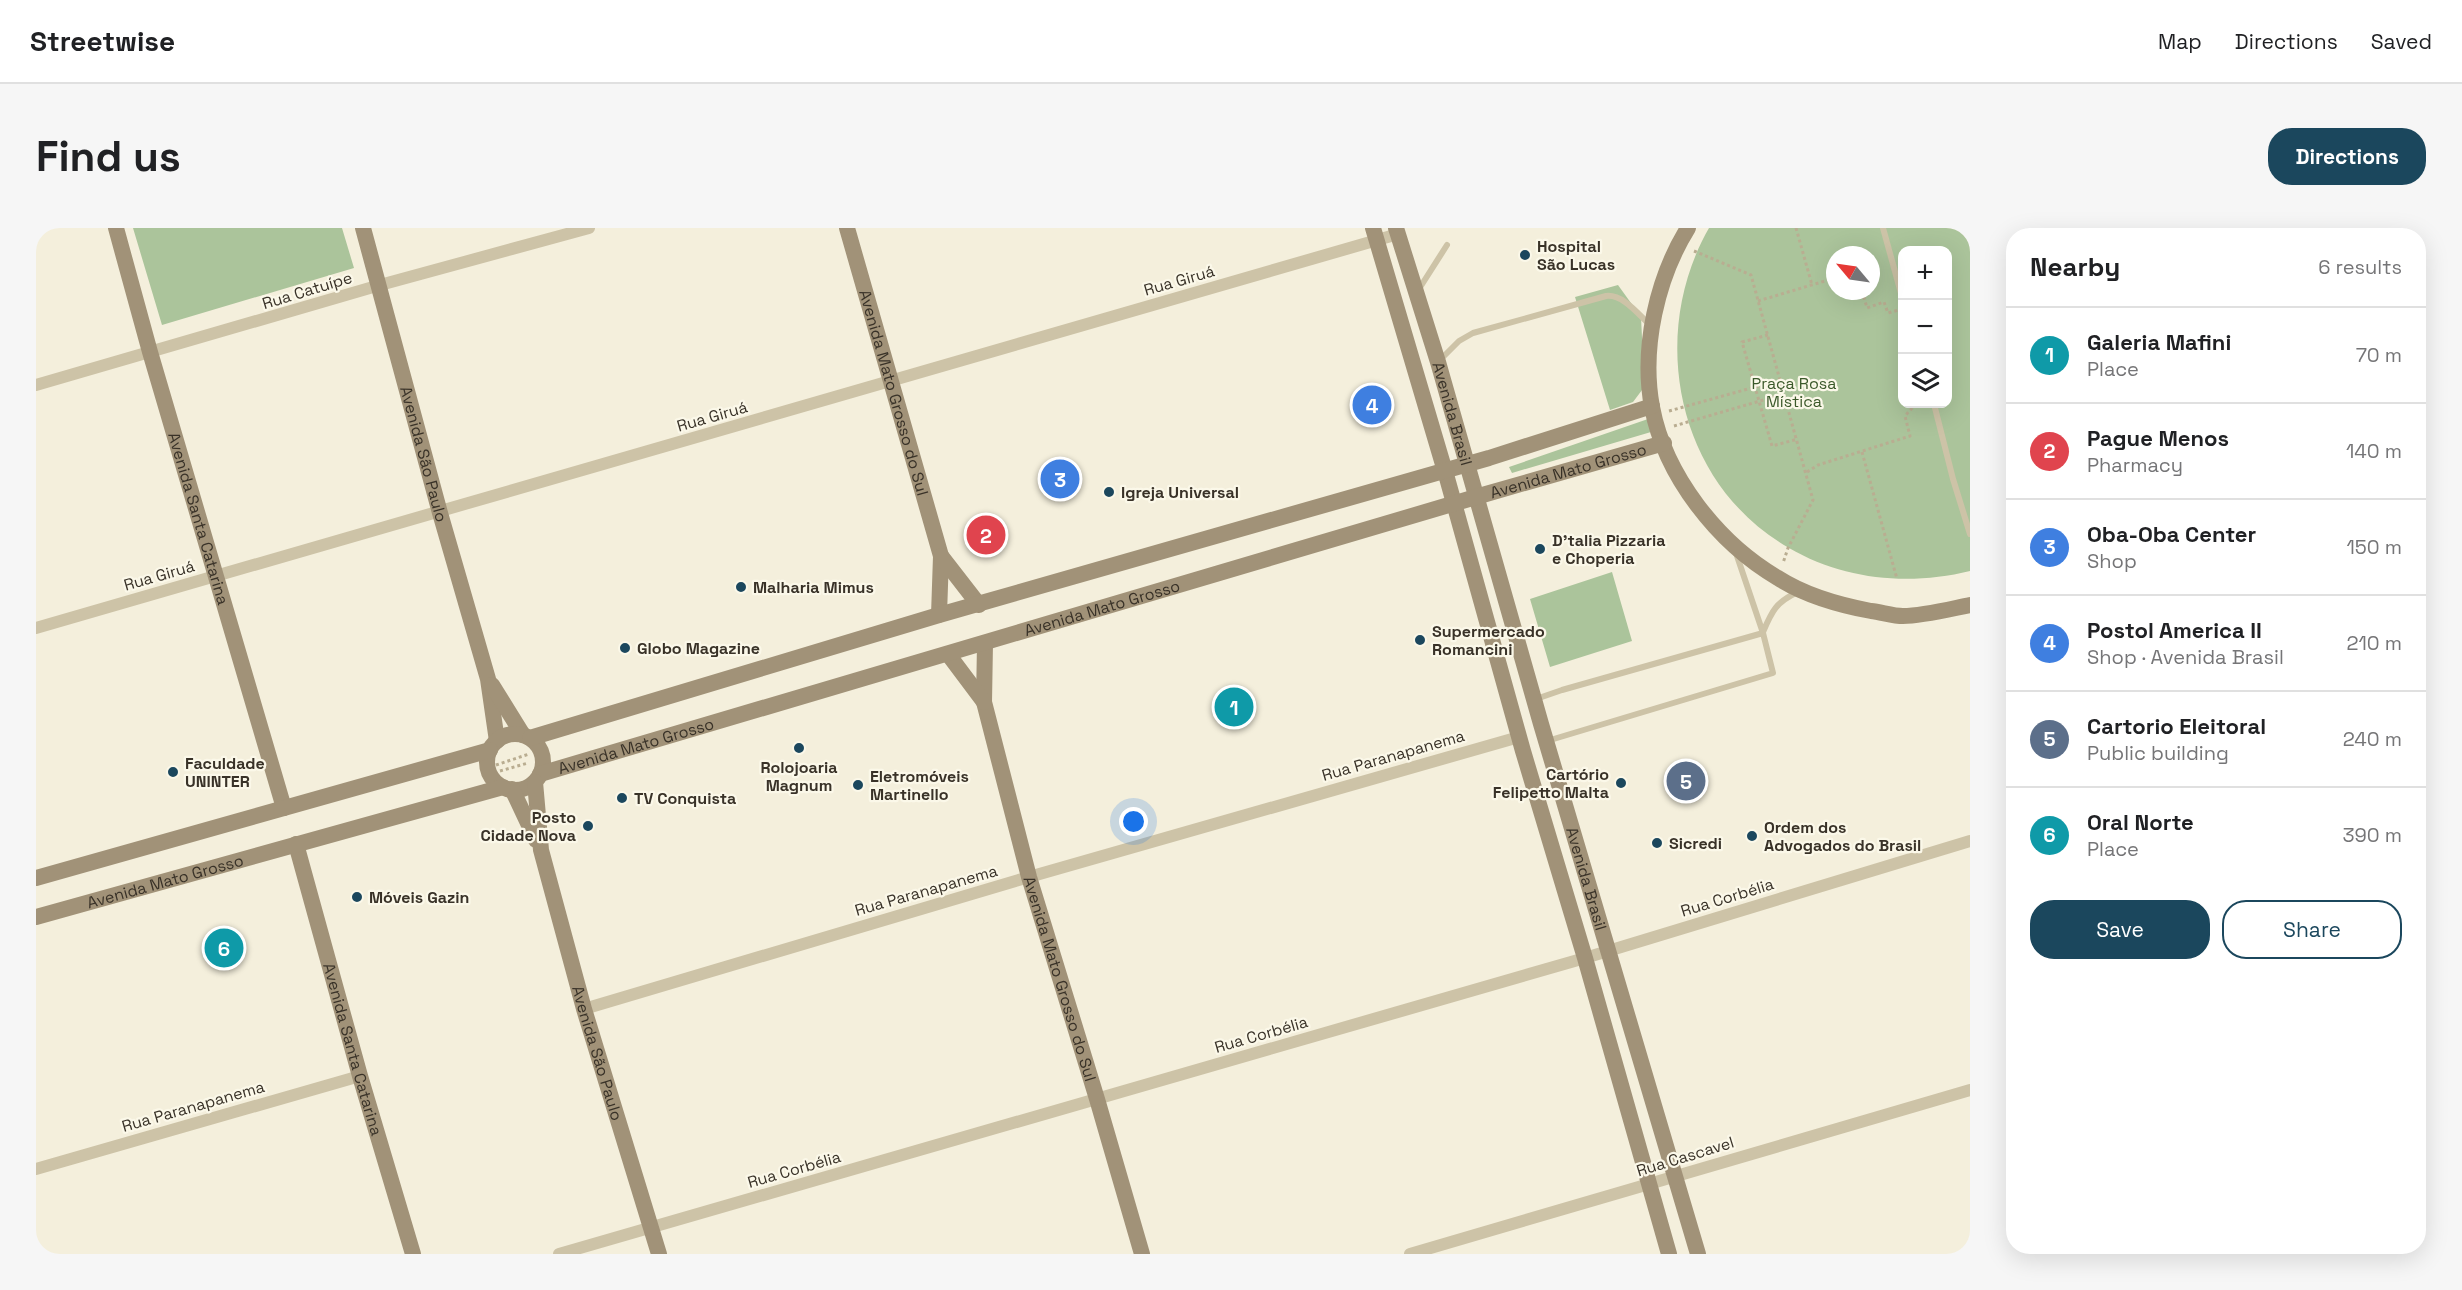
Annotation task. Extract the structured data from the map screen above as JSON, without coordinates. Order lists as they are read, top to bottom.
{
  "streets": {
    "main road": [
      "Avenida Mato Grosso do Sul",
      "Avenida Brasil",
      "Avenida São Paulo",
      "Avenida Mato Grosso",
      "Avenida Santa Catarina"
    ],
    "street": [
      "Rua Giruá",
      "Rua Catuípe",
      "Rua Paranapanema",
      "Rua Corbélia",
      "Rua Cascavel"
    ]
  },
  "crossings": [
    ["Rua Giruá", "Avenida Mato Grosso do Sul"],
    ["Rua Giruá", "Avenida Brasil"],
    ["Rua Giruá", "Avenida São Paulo"],
    ["Rua Giruá", "Avenida Santa Catarina"],
    ["Rua Catuípe", "Avenida São Paulo"],
    ["Rua Catuípe", "Avenida Santa Catarina"],
    ["Avenida Mato Grosso do Sul", "Rua Paranapanema"],
    ["Avenida Mato Grosso do Sul", "Rua Corbélia"],
    ["Avenida Brasil", "Avenida Mato Grosso"],
    ["Avenida Brasil", "Rua Paranapanema"],
    ["Avenida Brasil", "Rua Corbélia"],
    ["Avenida Brasil", "Rua Cascavel"],
    ["Avenida São Paulo", "Avenida Mato Grosso"],
    ["Avenida São Paulo", "Rua Paranapanema"],
    ["Avenida São Paulo", "Rua Corbélia"],
    ["Avenida Mato Grosso", "Avenida Santa Catarina"],
    ["Avenida Santa Catarina", "Rua Paranapanema"]
  ],
  "parks": ["Praça Rosa Mística"],
  "places": [
    "Hospital São Lucas",
    "Igreja Universal",
    "D'talia Pizzaria e Choperia",
    "Malharia Mimus",
    "Supermercado Romancini",
    "Globo Magazine",
    "Rolojoaria Magnum",
    "Faculdade UNINTER",
    "Cartório Felipetto Malta",
    "Eletromóveis Martinello",
    "TV Conquista",
    "Posto Cidade Nova",
    "Ordem dos Advogados do Brasil",
    "Sicredi",
    "Móveis Gazin"
  ],
  "north": "top left",
  "page": {
    "header": "Streetwise",
    "nav": ["Map", "Directions", "Saved"],
    "buttons": [
      "Directions",
      ["Save", "Share"]
    ],
    "title": "Find us",
    "heading": ["Nearby", "6 results"],
    "map_buttons": ["+", "−"],
    "list": [
      {
        "mark": "1",
        "name": "Galeria Mafini",
        "note": "Place",
        "value": "70 m"
      },
      {
        "mark": "2",
        "name": "Pague Menos",
        "note": "Pharmacy",
        "value": "140 m"
      },
      {
        "mark": "3",
        "name": "Oba-Oba Center",
        "note": "Shop",
        "value": "150 m"
      },
      {
        "mark": "4",
        "name": "Postol America II",
        "note": "Shop · Avenida Brasil",
        "value": "210 m"
      },
      {
        "mark": "5",
        "name": "Cartorio Eleitoral",
        "note": "Public building",
        "value": "240 m"
      },
      {
        "mark": "6",
        "name": "Oral Norte",
        "note": "Place",
        "value": "390 m"
      }
    ],
    "pins": [
      "4",
      "3",
      "2",
      "1",
      "5",
      "6"
    ]
  }
}
